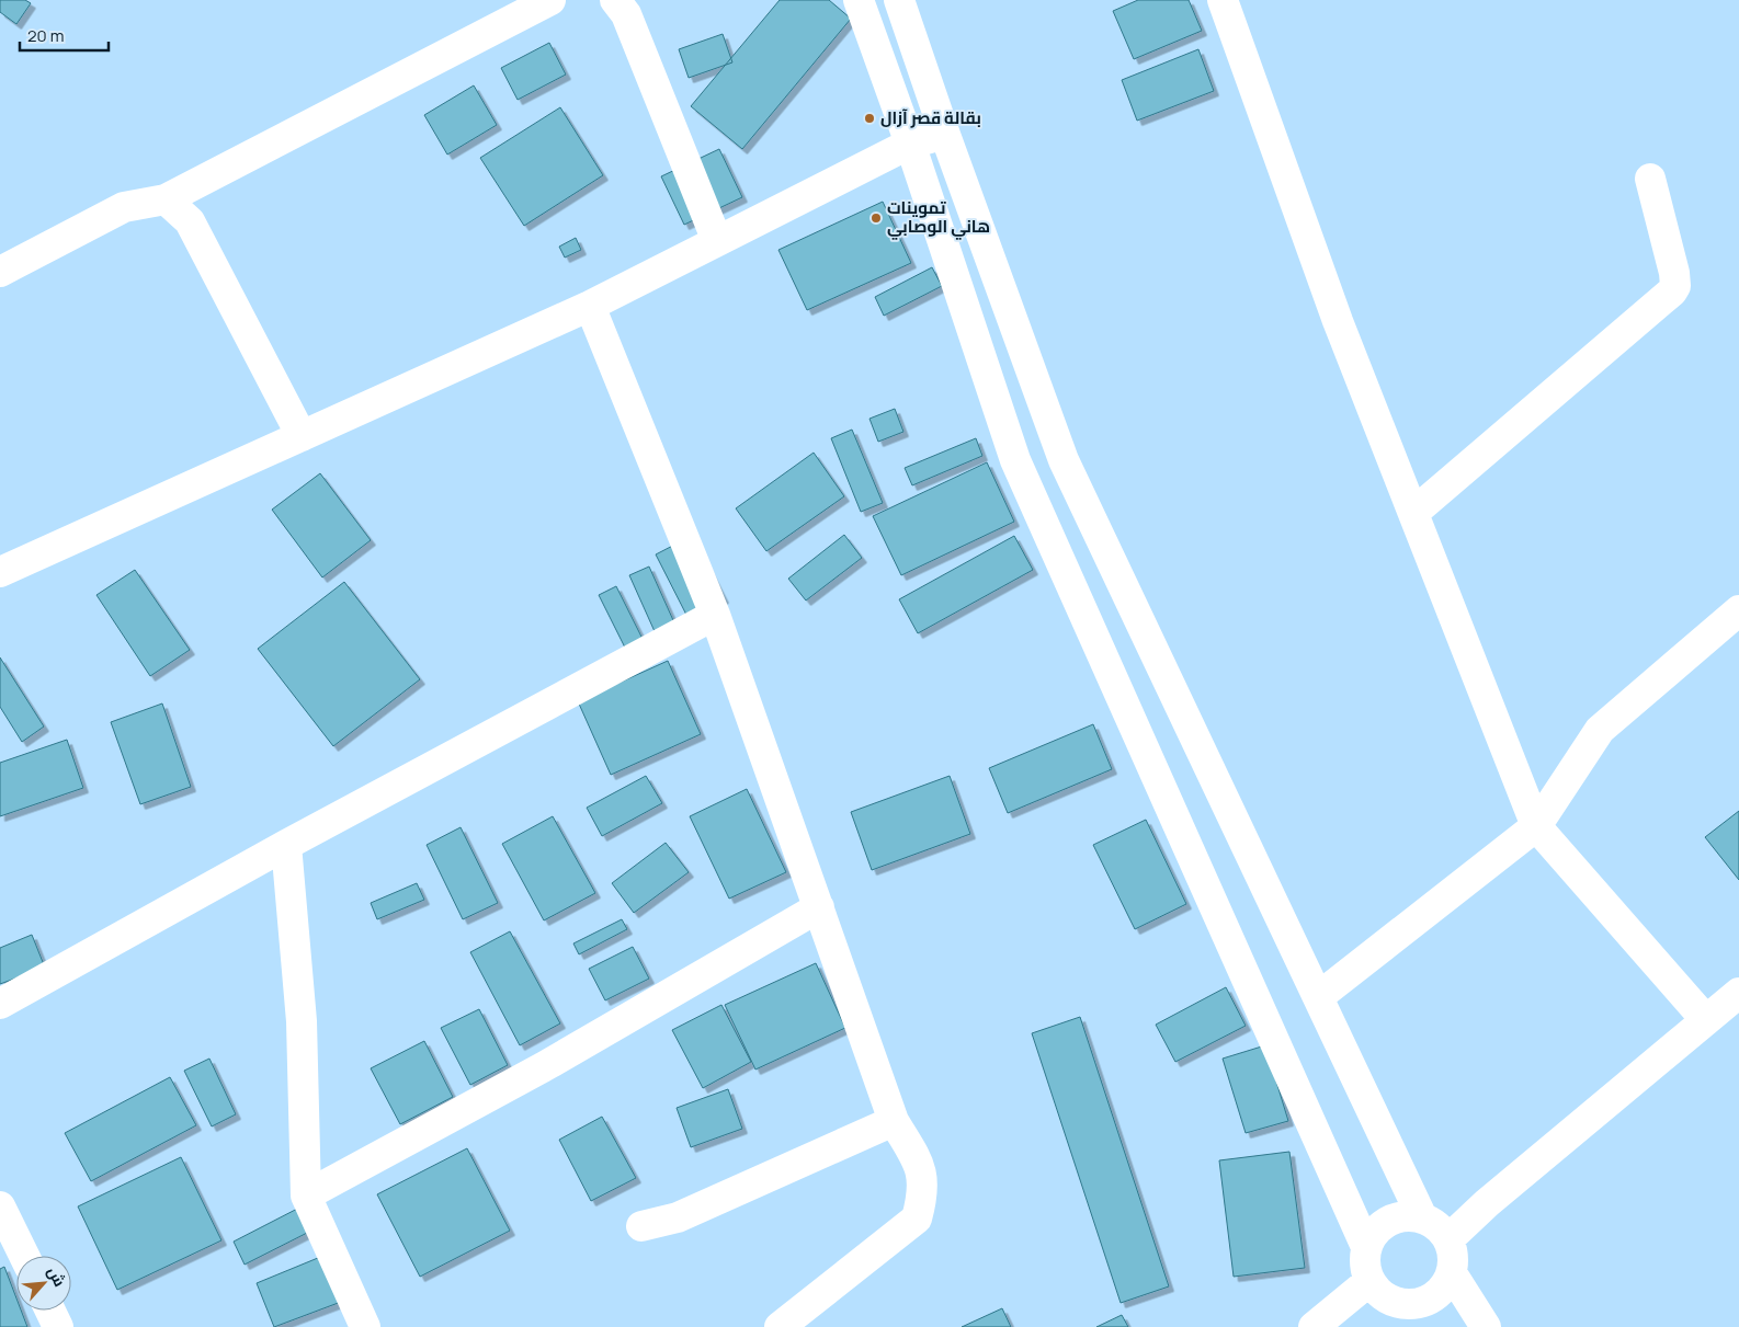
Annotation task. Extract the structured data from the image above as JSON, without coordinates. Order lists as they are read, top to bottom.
{
  "places": ["بقالة قصر آزال", "تموينات هاني الوصابي"],
  "scale_bar": "20 m",
  "north": "top right"
}
